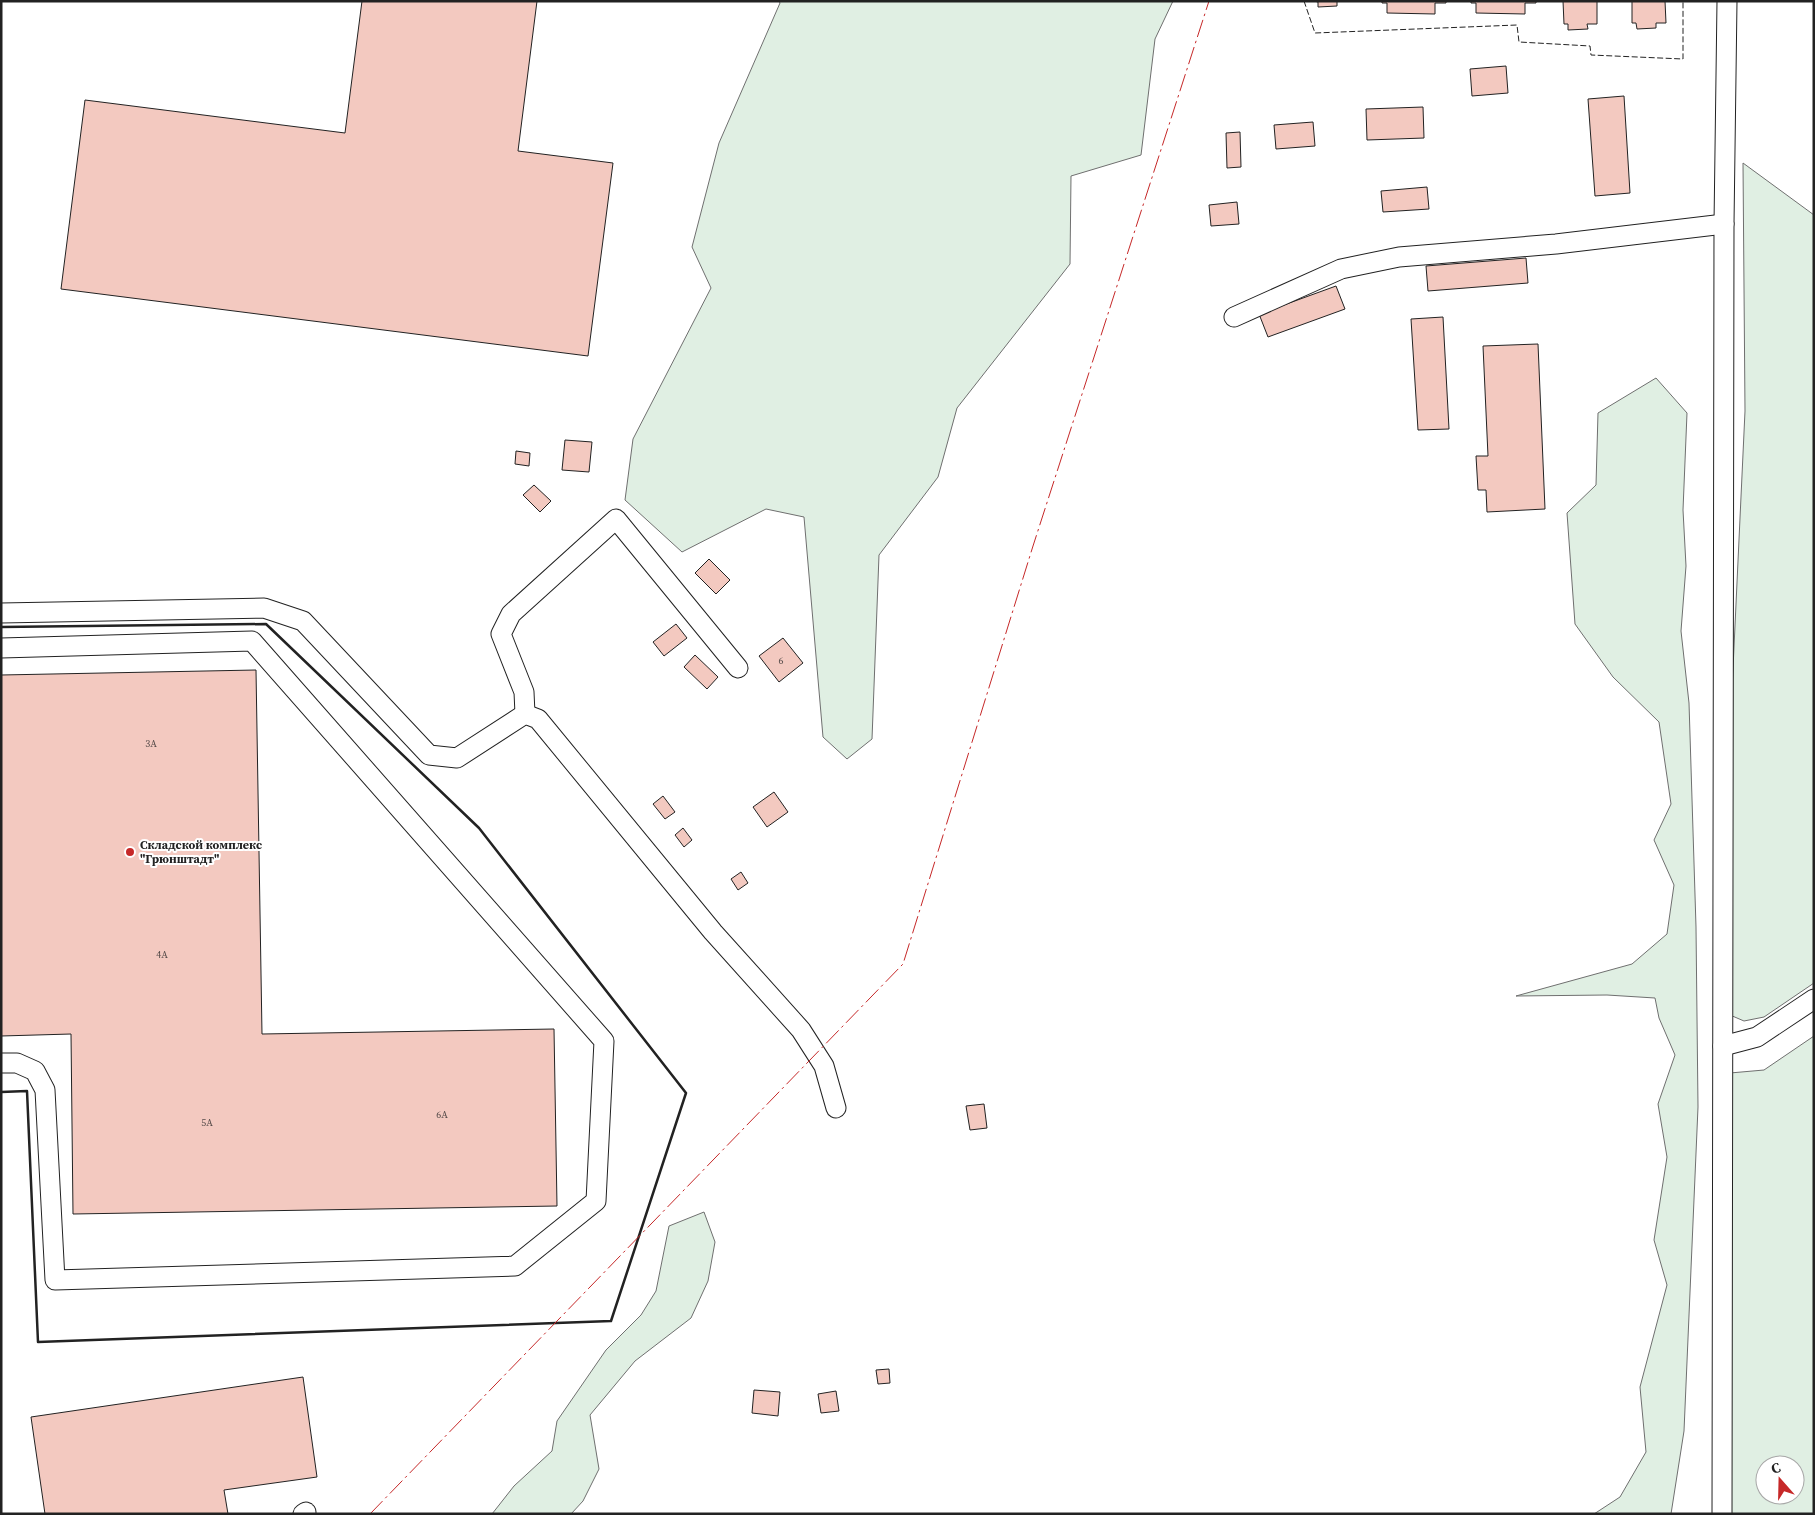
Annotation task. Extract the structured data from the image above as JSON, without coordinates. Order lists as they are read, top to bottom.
{
  "places": ["Складской комплекс \"Грюнштадт\""],
  "house_numbers": [
    "6",
    "3А",
    "4А",
    "6А",
    "5А"
  ],
  "north": "top"
}
